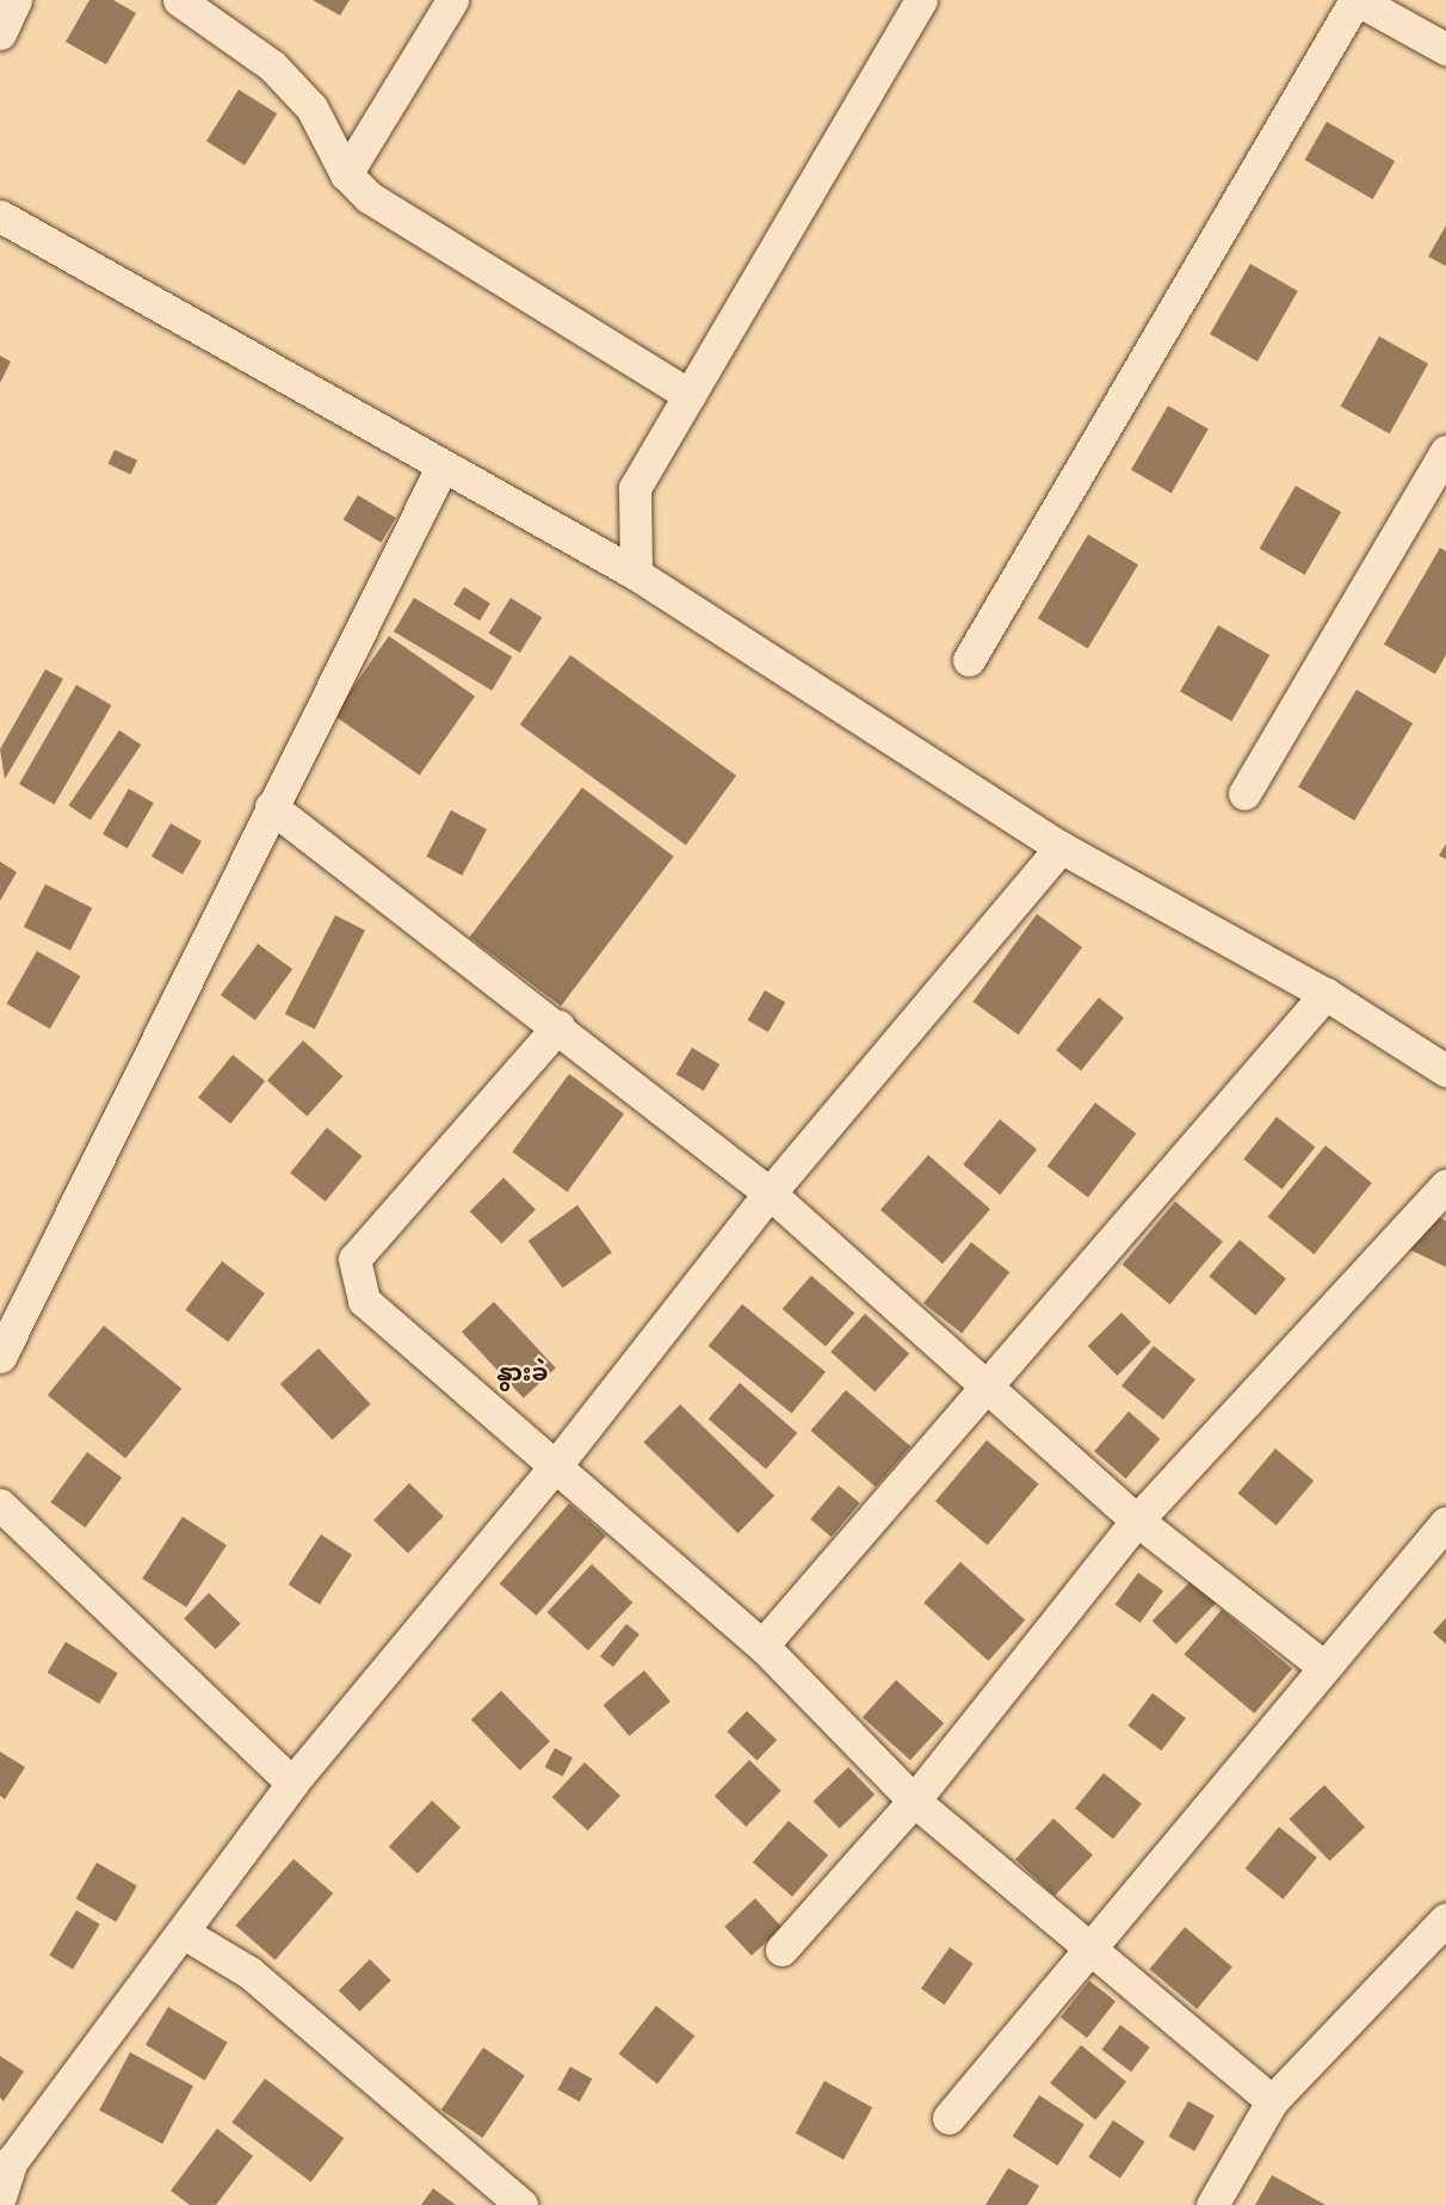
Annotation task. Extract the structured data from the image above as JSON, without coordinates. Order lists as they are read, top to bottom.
{
  "districts": ["နွားခဲ"]
}
